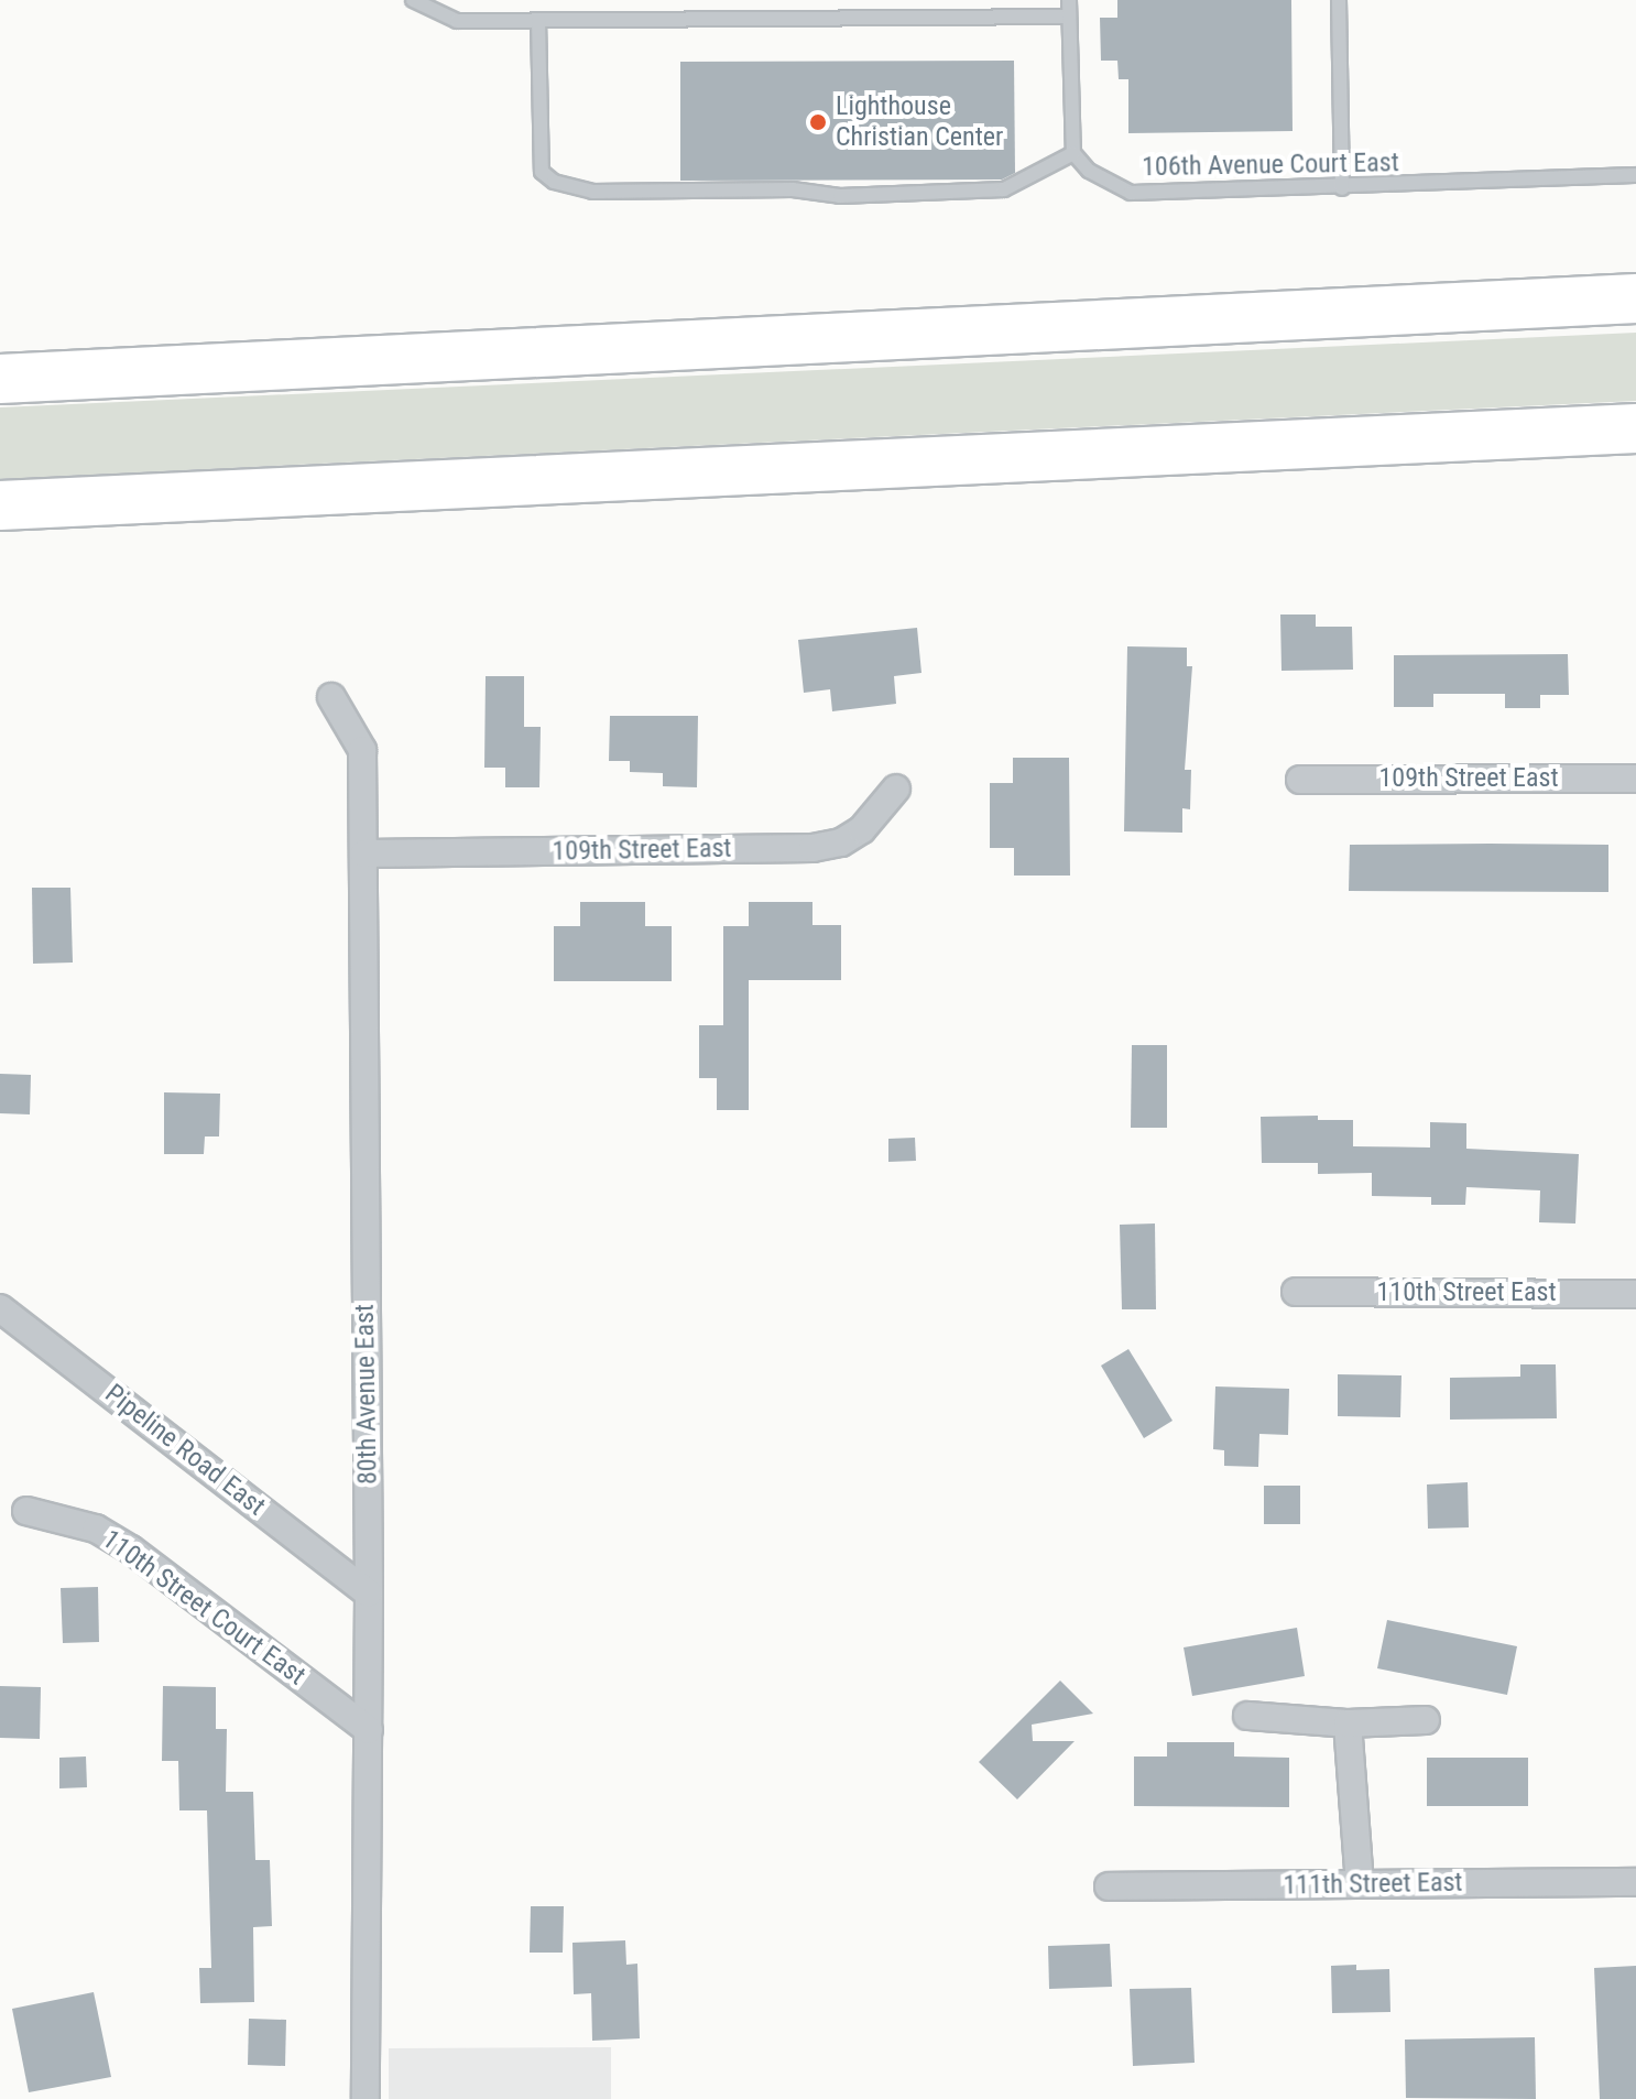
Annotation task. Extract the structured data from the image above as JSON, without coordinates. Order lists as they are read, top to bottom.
{
  "streets": {
    "street": [
      "109th Street East",
      "110th Street East",
      "80th Avenue East",
      "Pipeline Road East",
      "110th Street Court East",
      "111th Street East"
    ],
    "lane": ["106th Avenue Court East"]
  },
  "crossings": [
    ["109th Street East", "80th Avenue East"],
    ["80th Avenue East", "Pipeline Road East"],
    ["80th Avenue East", "110th Street Court East"]
  ],
  "places": ["Lighthouse Christian Center"]
}
